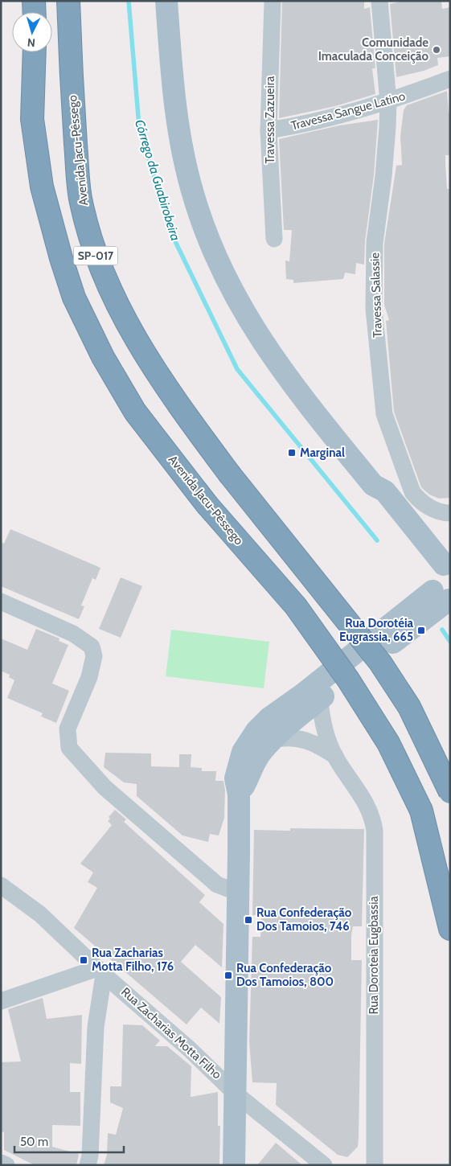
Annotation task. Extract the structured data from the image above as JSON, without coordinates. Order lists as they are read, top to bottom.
{
  "streets": {
    "highway": ["Avenida Jacu-Pêssego", "SP-017"],
    "street": [
      "Travessa Sangue Latino",
      "Travessa Zazueira",
      "Travessa Salassie",
      "Rua Doroteia Eugbassia",
      "Rua Zacharias Motta Filho"
    ]
  },
  "crossings": [
    ["Travessa Sangue Latino", "Travessa Zazueira"],
    ["Travessa Sangue Latino", "Travessa Salassie"]
  ],
  "water": ["Córrego da Guabirobeira"],
  "places": {
    "other": ["Comunidade Imaculada Conceição"],
    "transit": [
      "Marginal",
      "Rua Dorotéia Eugrassia, 665",
      "Rua Confederação Dos Tamoios, 746",
      "Rua Zacharias Motta Filho, 176",
      "Rua Confederação Dos Tamoios, 800"
    ]
  },
  "scale_bar": "50 m",
  "north": "bottom"
}
